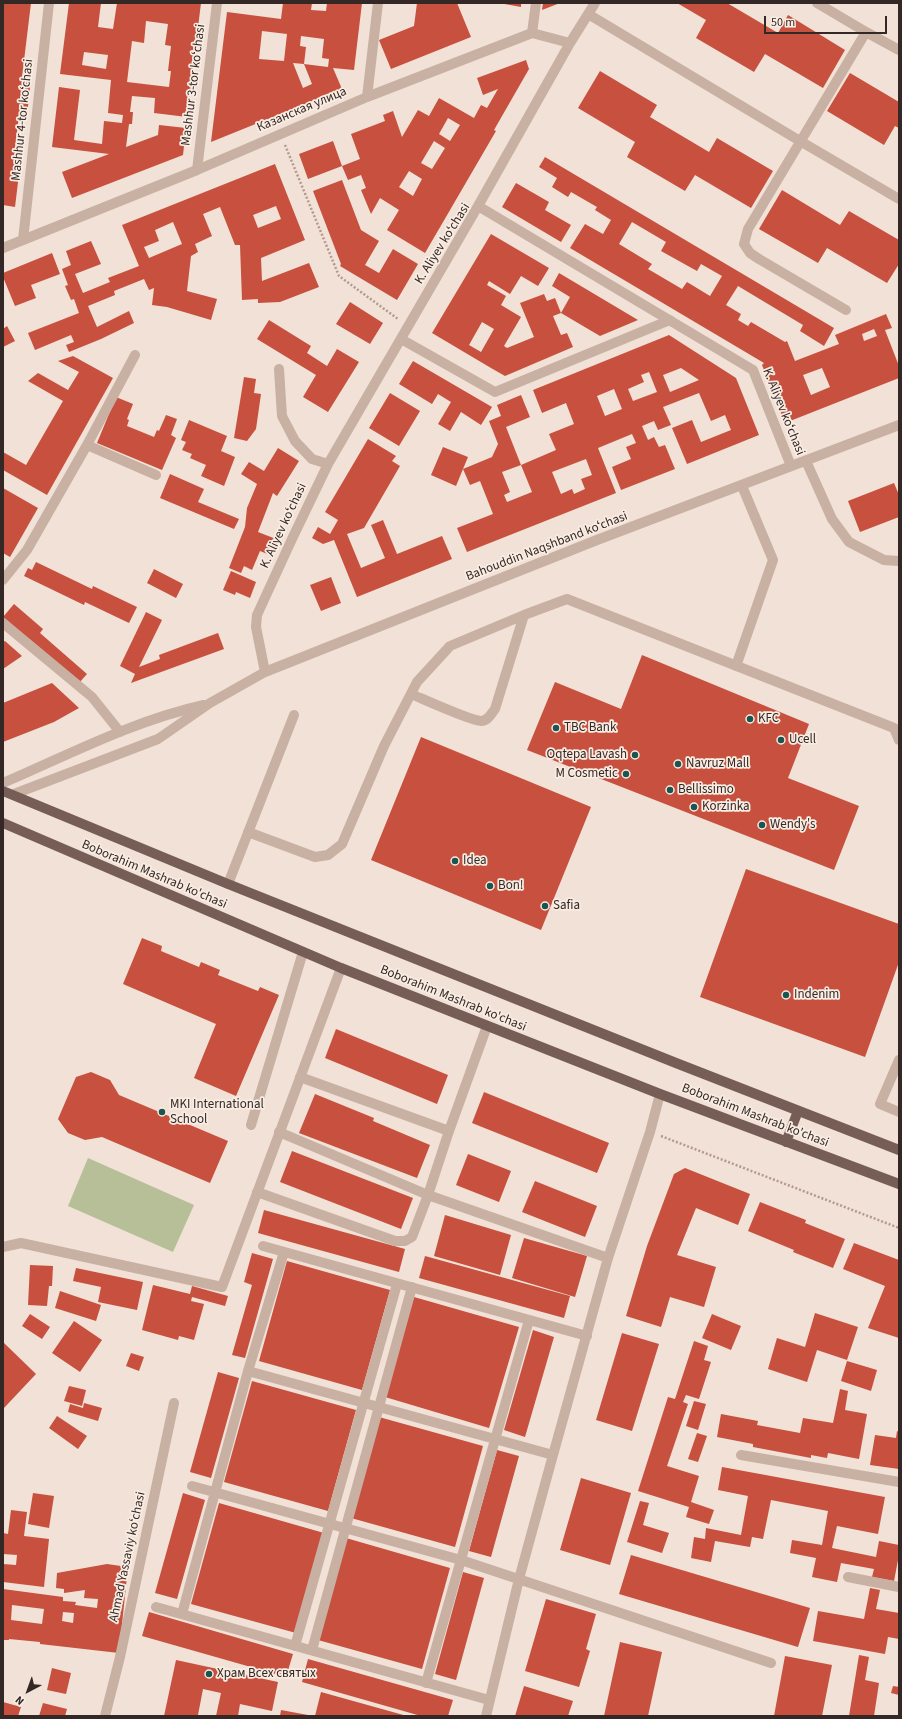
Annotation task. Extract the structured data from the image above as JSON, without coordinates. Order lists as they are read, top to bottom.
{
  "streets": {
    "main road": ["Boborahim Mashrab ko'chasi"],
    "street": [
      "Mashhur 3-tor koʻchasi",
      "Казанская улица",
      "Mashhur 4-tor koʻchasi",
      "K. Aliyev koʻchasi",
      "Bahouddin Naqshband koʻchasi",
      "Ahmad Yassaviy koʻchasi"
    ]
  },
  "crossings": [
    ["Mashhur 3-tor koʻchasi", "Казанская улица"],
    ["Казанская улица", "Mashhur 4-tor koʻchasi"],
    ["K. Aliyev koʻchasi", "Bahouddin Naqshband koʻchasi"],
    ["Bahouddin Naqshband koʻchasi", "Boborahim Mashrab ko'chasi"]
  ],
  "places": [
    "KFC",
    "TBC Bank",
    "Ucell",
    "Oqtepa Lavash",
    "Navruz Mall",
    "M Cosmetic",
    "Bellissimo",
    "Korzinka",
    "Wendy's",
    "Idea",
    "Bon!",
    "Safia",
    "Indenim",
    "MKI International School",
    "Храм Всех святых"
  ],
  "scale_bar": "50 m",
  "north": "bottom left"
}
